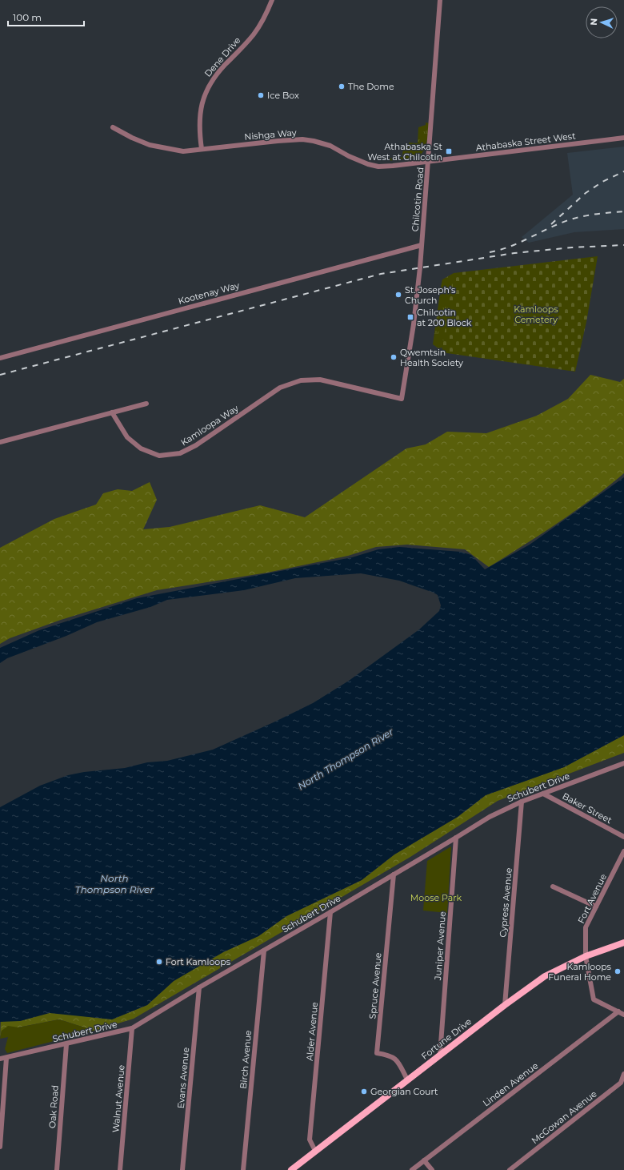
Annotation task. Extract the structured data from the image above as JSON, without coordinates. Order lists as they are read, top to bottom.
{
  "streets": {
    "main road": ["Fortune Drive"],
    "street": [
      "Dene Drive",
      "Nishga Way",
      "Athabaska Street West",
      "Chilcotin Road",
      "Kootenay Way",
      "Kamloopa Way",
      "Schubert Drive",
      "Baker Street",
      "Fort Avenue",
      "Cypress Avenue",
      "Juniper Avenue",
      "Spruce Avenue",
      "Alder Avenue",
      "Birch Avenue",
      "Evans Avenue",
      "Linden Avenue",
      "Walnut Avenue",
      "Oak Road",
      "McGowan Avenue"
    ]
  },
  "crossings": [
    ["Dene Drive", "Nishga Way"],
    ["Nishga Way", "Athabaska Street West"],
    ["Nishga Way", "Chilcotin Road"],
    ["Athabaska Street West", "Chilcotin Road"],
    ["Chilcotin Road", "Kootenay Way"],
    ["Chilcotin Road", "Kamloopa Way"],
    ["Schubert Drive", "Baker Street"],
    ["Schubert Drive", "Cypress Avenue"],
    ["Schubert Drive", "Juniper Avenue"],
    ["Schubert Drive", "Spruce Avenue"],
    ["Schubert Drive", "Alder Avenue"],
    ["Schubert Drive", "Birch Avenue"],
    ["Schubert Drive", "Evans Avenue"],
    ["Schubert Drive", "Walnut Avenue"],
    ["Schubert Drive", "Oak Road"],
    ["Fort Avenue", "Fortune Drive"],
    ["Fort Avenue", "Linden Avenue"],
    ["Cypress Avenue", "Fortune Drive"],
    ["Juniper Avenue", "Fortune Drive"],
    ["Spruce Avenue", "Fortune Drive"],
    ["Alder Avenue", "Fortune Drive"]
  ],
  "water": ["North Thompson River"],
  "parks": ["Kamloops Cemetery", "Moose Park"],
  "places": {
    "other": [
      "The Dome",
      "Ice Box",
      "St. Joseph's Church",
      "Qwemtsin Health Society",
      "Fort Kamloops",
      "Kamloops Funeral Home",
      "Georgian Court"
    ],
    "transit": ["Athabaska St West at Chilcotin", "Chilcotin at 200 Block"]
  },
  "scale_bar": "100 m",
  "north": "left"
}
